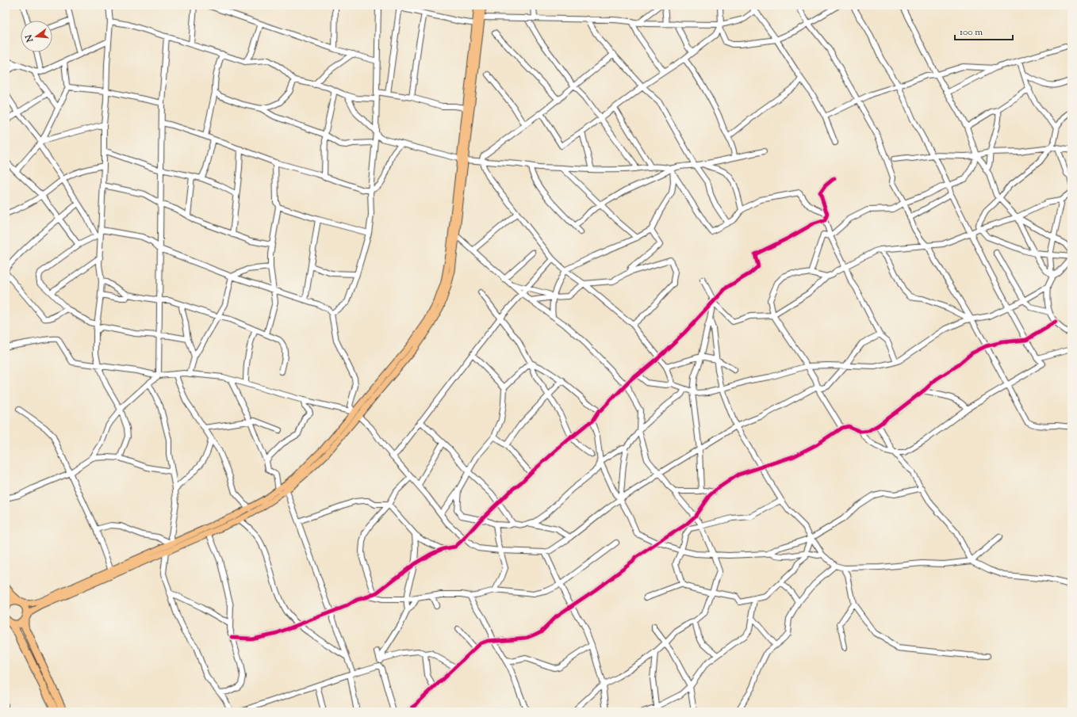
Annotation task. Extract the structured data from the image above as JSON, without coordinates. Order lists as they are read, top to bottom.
{
  "scale_bar": "100 m",
  "north": "left"
}
